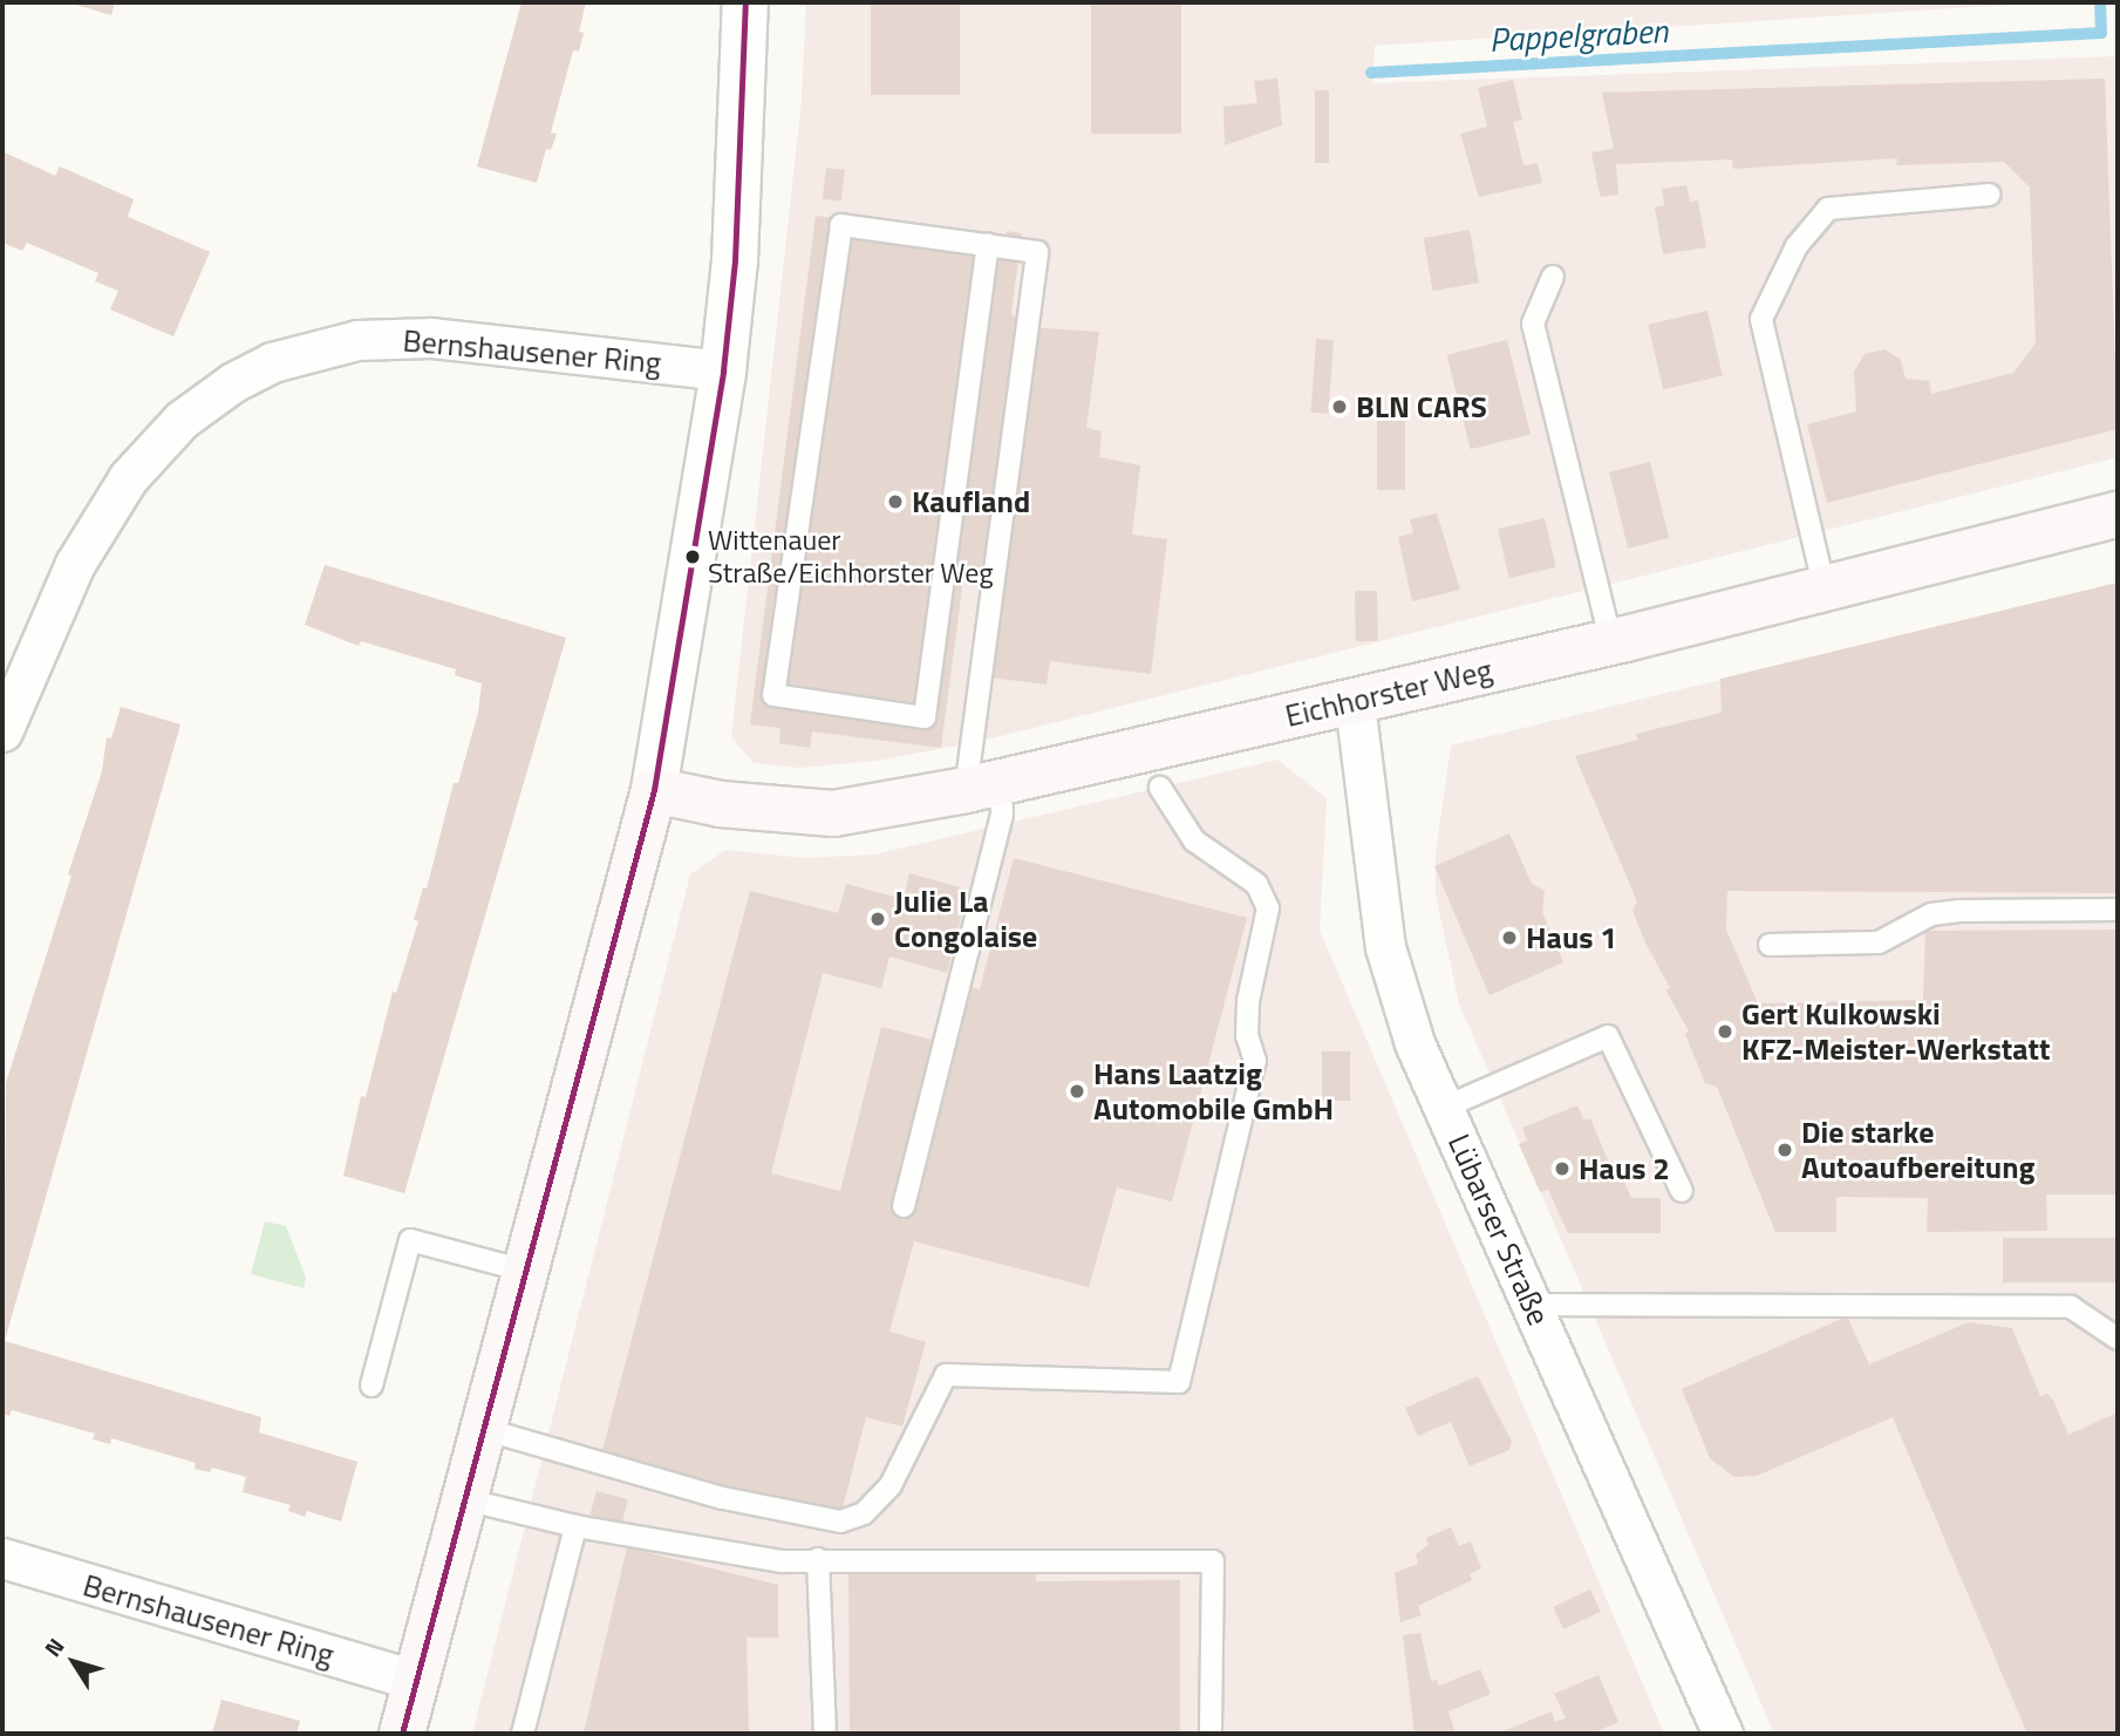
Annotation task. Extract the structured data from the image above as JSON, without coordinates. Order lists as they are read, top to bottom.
{
  "streets": {
    "main road": ["Eichhorster Weg"],
    "street": ["Bernshausener Ring", "Lübarser Straße"]
  },
  "crossings": [
    ["Eichhorster Weg", "Lübarser Straße"]
  ],
  "water": ["Pappelgraben"],
  "places": [
    "BLN CARS",
    "Kaufland",
    "Wittenauer Straße/Eichhorster Weg",
    "Julie La Congolaise",
    "Haus 1",
    "Gert Kulkowski KFZ-Meister-Werkstatt",
    "Hans Laatzig Automobile GmbH",
    "Die starke Autoaufbereitung",
    "Haus 2"
  ],
  "north": "top left"
}
